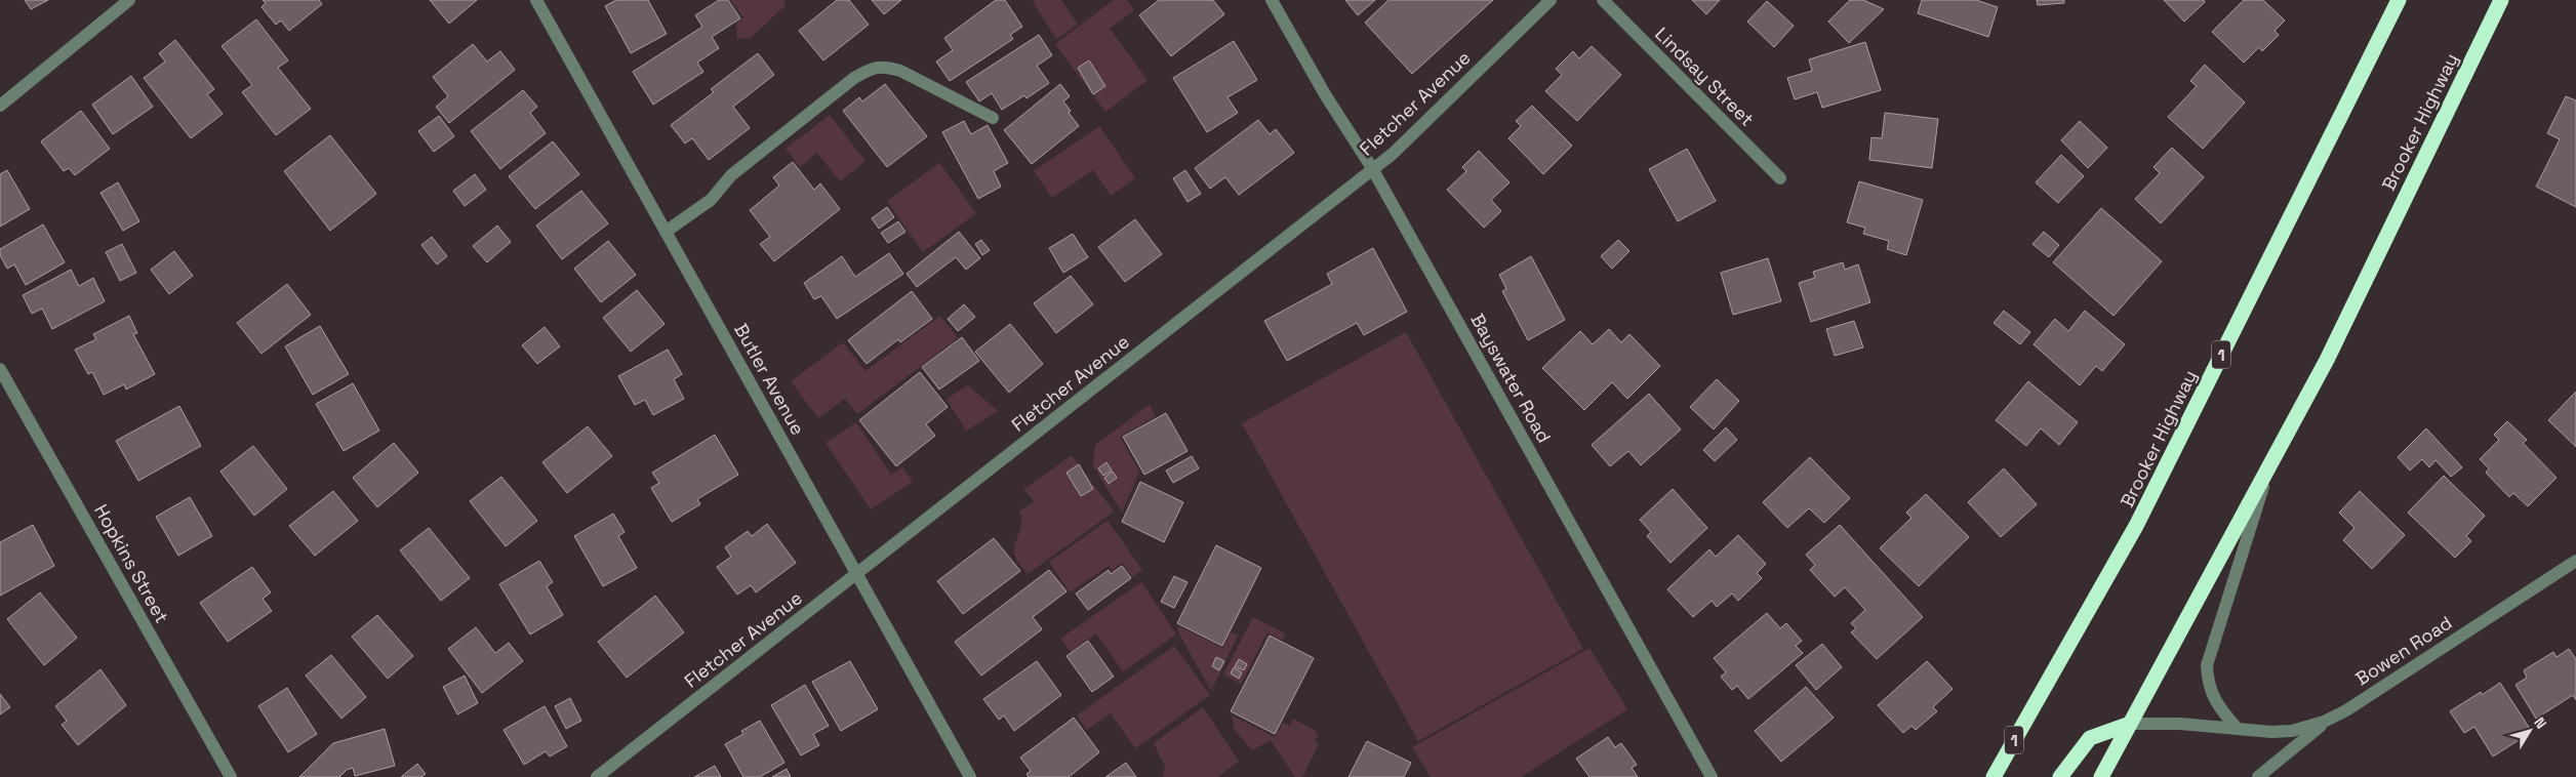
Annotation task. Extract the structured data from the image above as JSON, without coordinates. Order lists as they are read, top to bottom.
{
  "streets": {
    "highway": ["Brooker Highway", "1"],
    "street": [
      "Lindsay Street",
      "Fletcher Avenue",
      "Bayswater Road",
      "Butler Avenue",
      "Hopkins Street",
      "Bowen Road"
    ]
  },
  "crossings": [
    ["Fletcher Avenue", "Bayswater Road"],
    ["Fletcher Avenue", "Butler Avenue"],
    ["Brooker Highway", "Bowen Road"]
  ],
  "north": "top right"
}
